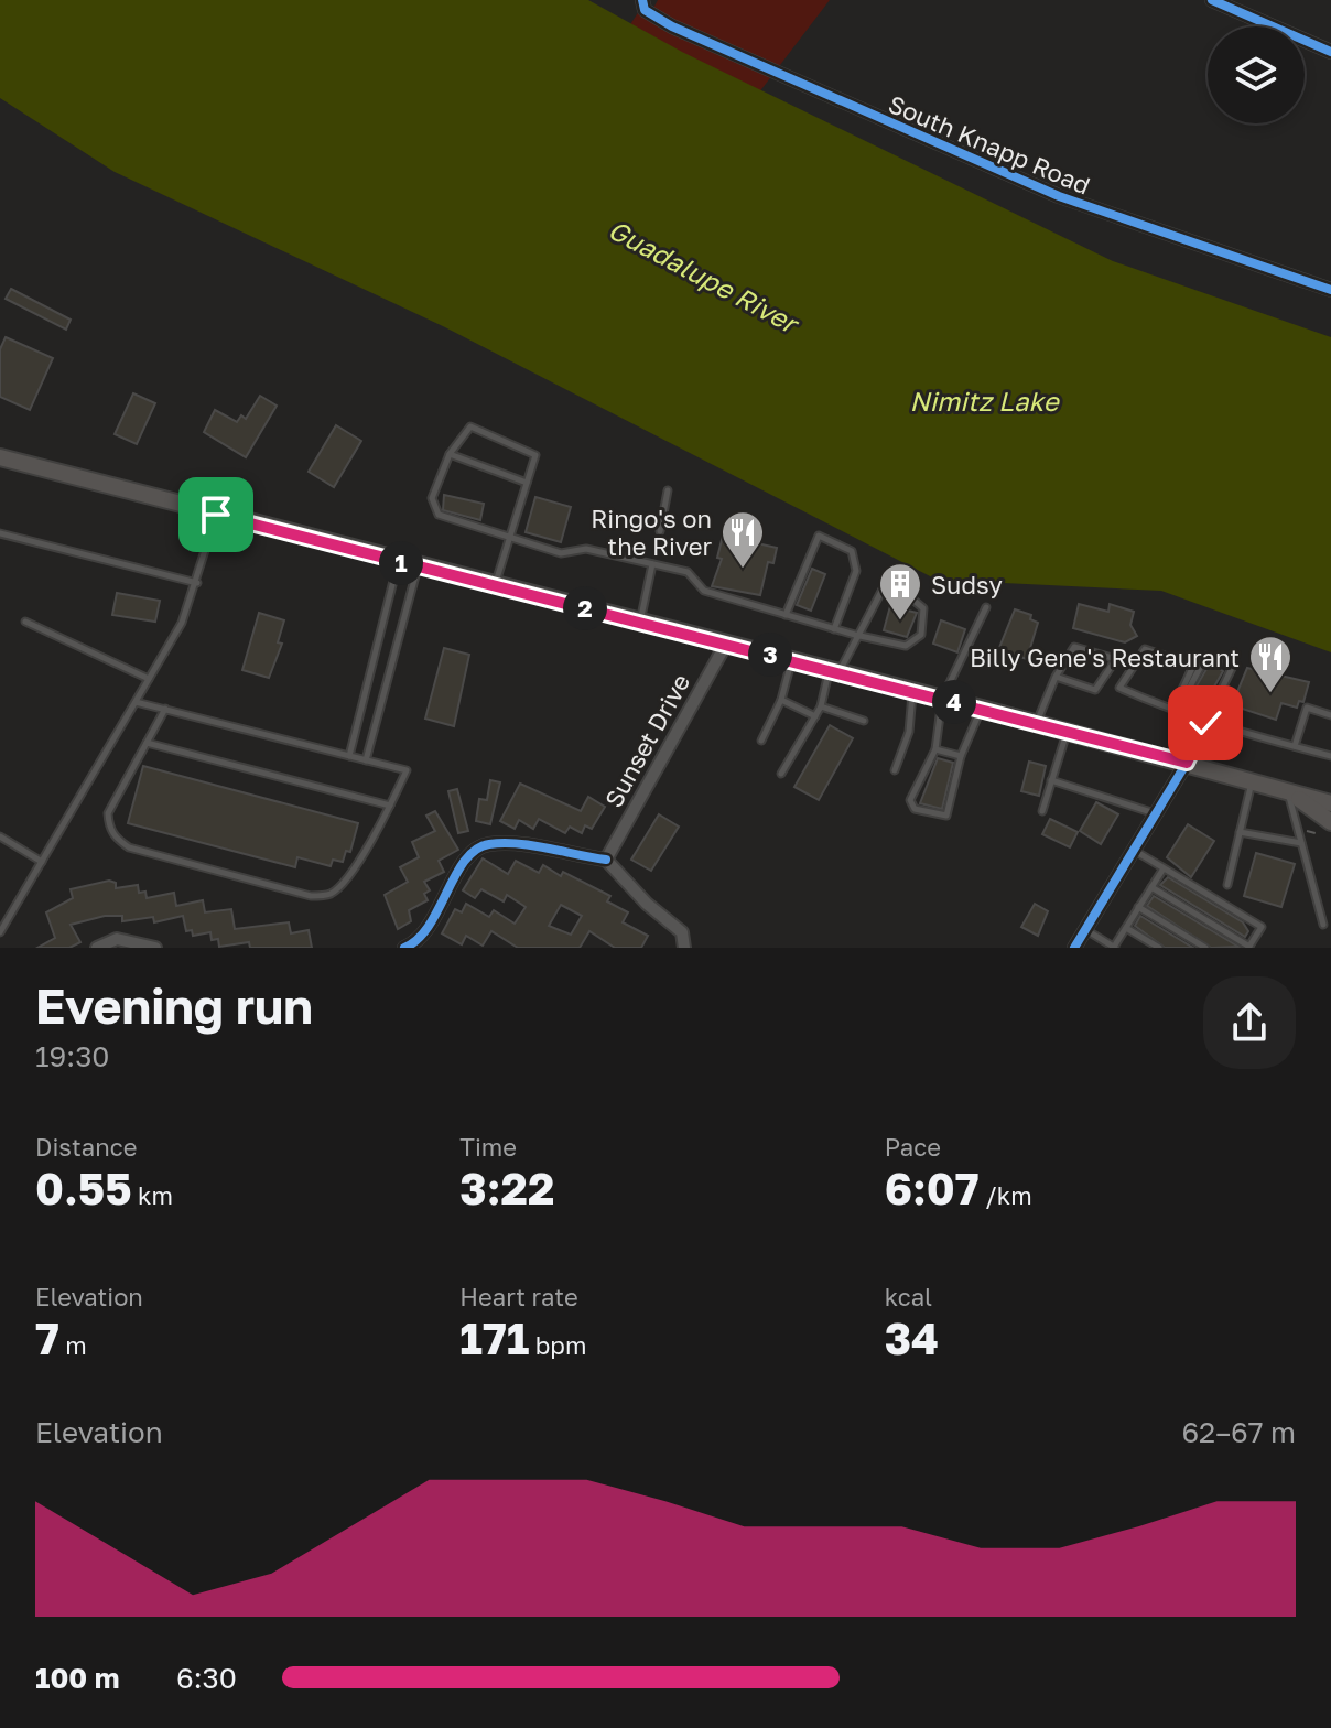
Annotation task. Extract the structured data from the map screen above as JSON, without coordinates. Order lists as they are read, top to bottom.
{
  "streets": {
    "street": ["South Knapp Road", "Sunset Drive"]
  },
  "water": ["Guadalupe River", "Nimitz Lake"],
  "places": {
    "restaurant": ["Ringo's on the River", "Billy Gene's Restaurant"],
    "building": ["Sudsy"]
  },
  "page": {
    "pins": [
      "1",
      "2",
      "3",
      "4"
    ],
    "heading": ["Evening run", "19:30"],
    "stats": [
      ["Distance", "0.55 km"],
      ["Time", "3:22"],
      ["Pace", "6:07 /km"],
      ["Elevation", "7 m"],
      ["Heart rate", "171 bpm"],
      ["kcal", "34"]
    ],
    "chart": ["Elevation", "62–67 m"],
    "list": [
      {
        "name": "100 m",
        "note": "6:30"
      }
    ]
  }
}
